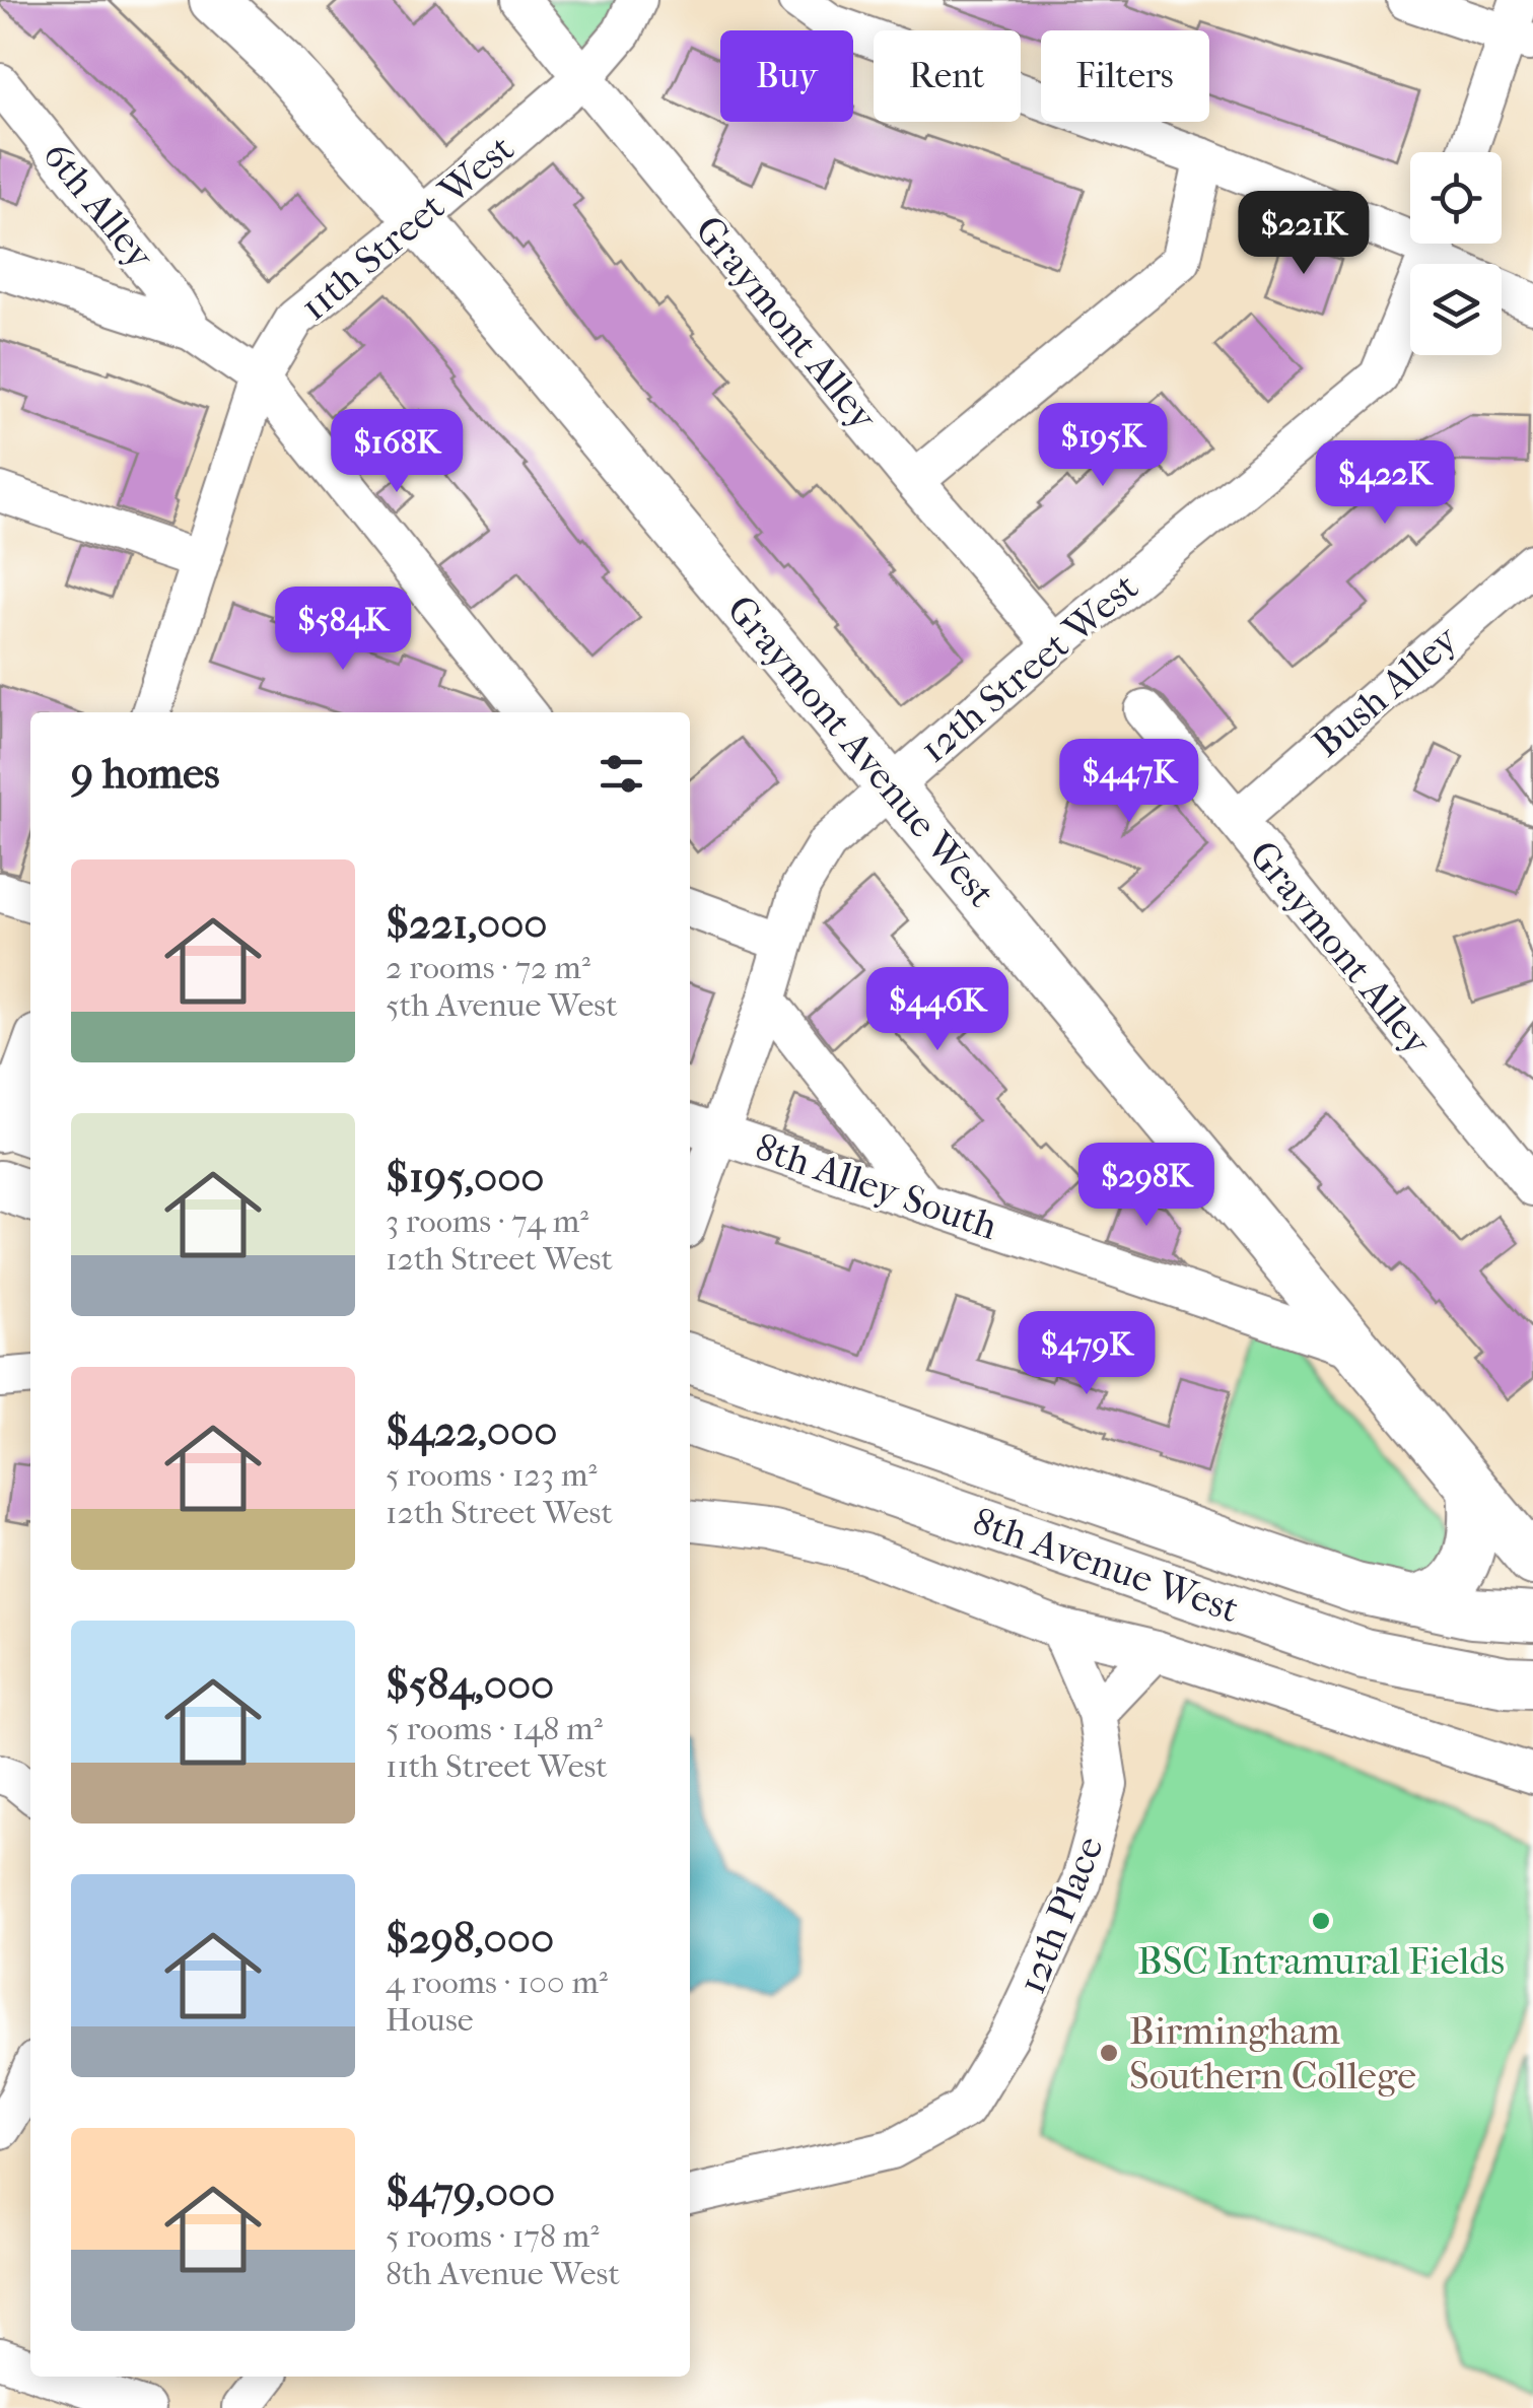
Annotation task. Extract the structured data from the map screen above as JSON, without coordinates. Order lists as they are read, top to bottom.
{
  "streets": {
    "main road": ["Graymont Avenue West", "8th Avenue West"],
    "street": [
      "6th Alley",
      "11th Street West",
      "Graymont Alley",
      "12th Street West",
      "Bush Alley",
      "8th Alley South",
      "12th Place"
    ]
  },
  "crossings": [
    ["11th Street West", "Graymont Alley"],
    ["11th Street West", "Graymont Avenue West"],
    ["Graymont Alley", "12th Street West"],
    ["Graymont Alley", "Bush Alley"],
    ["12th Street West", "Graymont Avenue West"],
    ["12th Street West", "8th Alley South"],
    ["Graymont Avenue West", "8th Alley South"]
  ],
  "places": ["BSC Intramural Fields", "Birmingham Southern College"],
  "page": {
    "chip": ["Buy", "Rent", "Filters"],
    "price": [
      "$221K",
      "$195K",
      "$168K",
      "$422K",
      "$584K",
      "$447K",
      "$446K",
      "$298K",
      "$479K"
    ],
    "heading": "9 homes",
    "list": [
      {
        "name": "$221,000",
        "note": "2 rooms · 72 m² · 5th Avenue West"
      },
      {
        "name": "$195,000",
        "note": "3 rooms · 74 m² · 12th Street West"
      },
      {
        "name": "$422,000",
        "note": "5 rooms · 123 m² · 12th Street West"
      },
      {
        "name": "$584,000",
        "note": "5 rooms · 148 m² · 11th Street West"
      },
      {
        "name": "$298,000",
        "note": "4 rooms · 100 m² · House"
      },
      {
        "name": "$479,000",
        "note": "5 rooms · 178 m² · 8th Avenue West"
      }
    ]
  }
}
